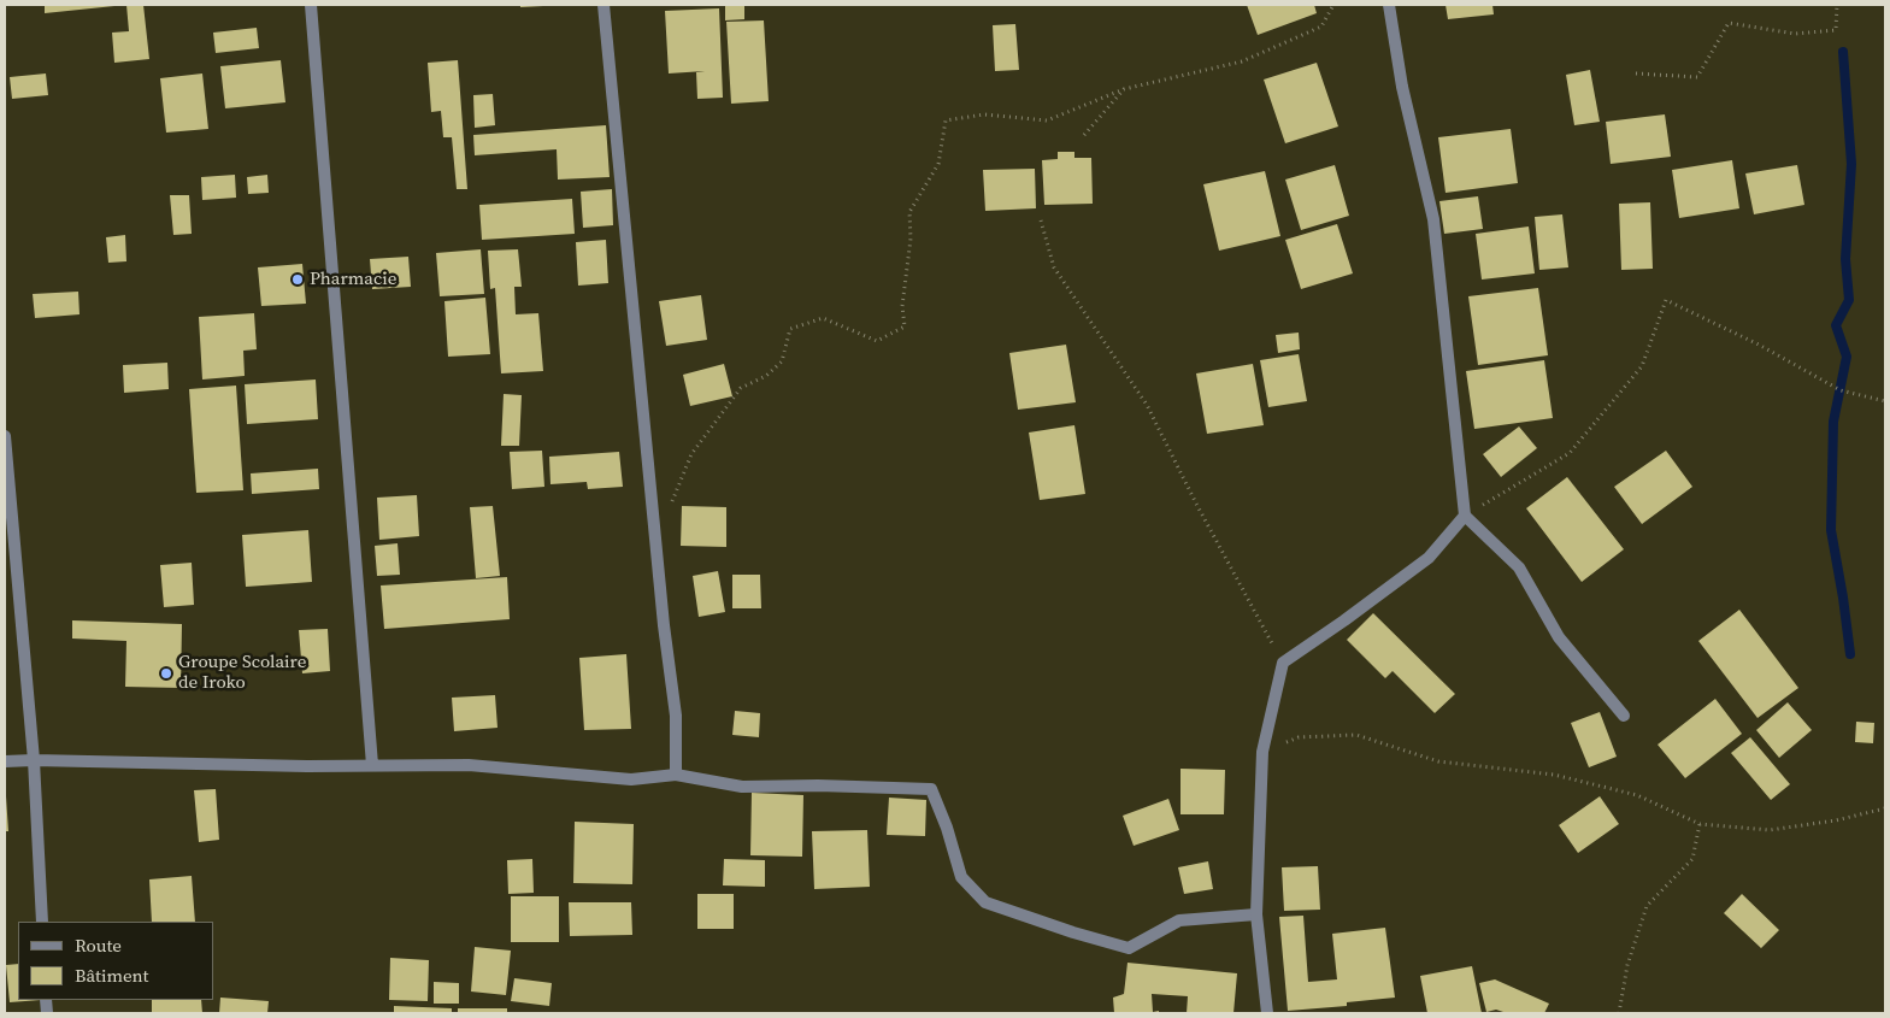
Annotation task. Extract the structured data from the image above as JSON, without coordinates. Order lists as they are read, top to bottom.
{
  "places": ["Pharmacie", "Groupe Scolaire de Iroko"],
  "legend": ["Route", "Bâtiment"]
}
